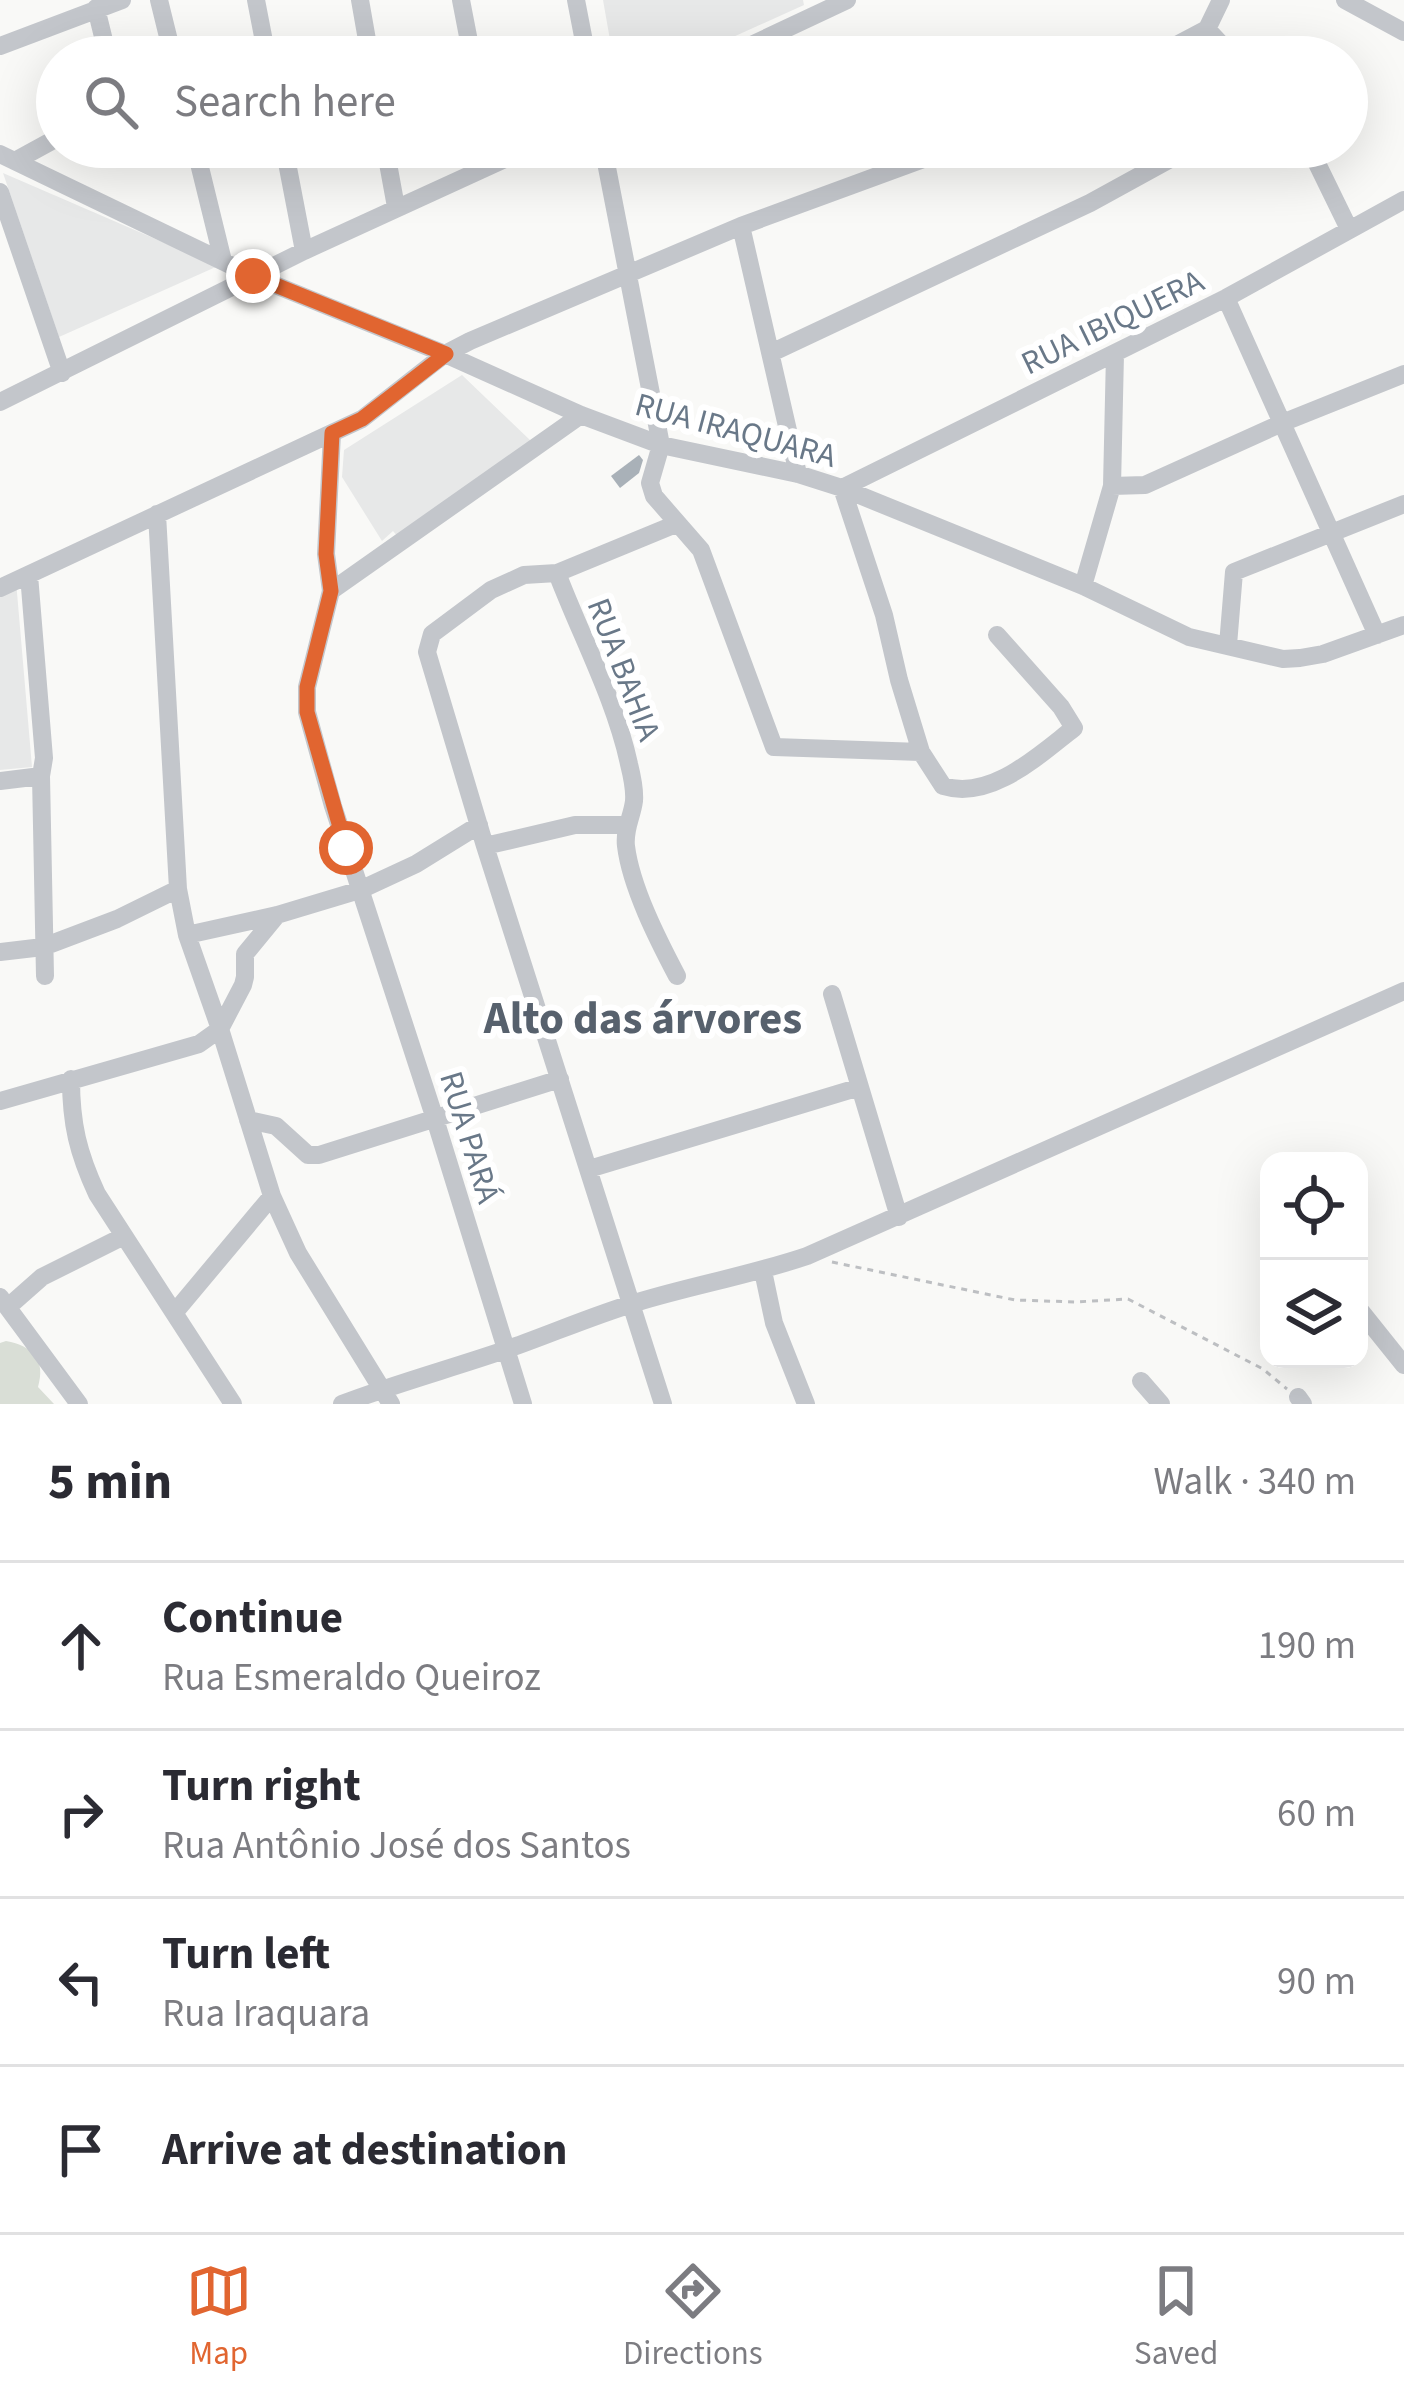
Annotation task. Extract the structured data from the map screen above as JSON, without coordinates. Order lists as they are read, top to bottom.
{
  "streets": {
    "street": [
      "RUA IBIQUERA",
      "RUA IRAQUARA",
      "RUA BAHIA",
      "RUA PARÁ"
    ]
  },
  "crossings": [
    ["RUA IBIQUERA", "RUA IRAQUARA"]
  ],
  "districts": ["Alto das árvores"],
  "page": {
    "search": "Search here",
    "heading": ["5 min", "Walk · 340 m"],
    "list": [
      ["Continue", "Rua Esmeraldo Queiroz", "190 m"],
      ["Turn right", "Rua Antônio José dos Santos", "60 m"],
      ["Turn left", "Rua Iraquara", "90 m"],
      "Arrive at destination"
    ],
    "nav": ["Map", "Directions", "Saved"]
  }
}
